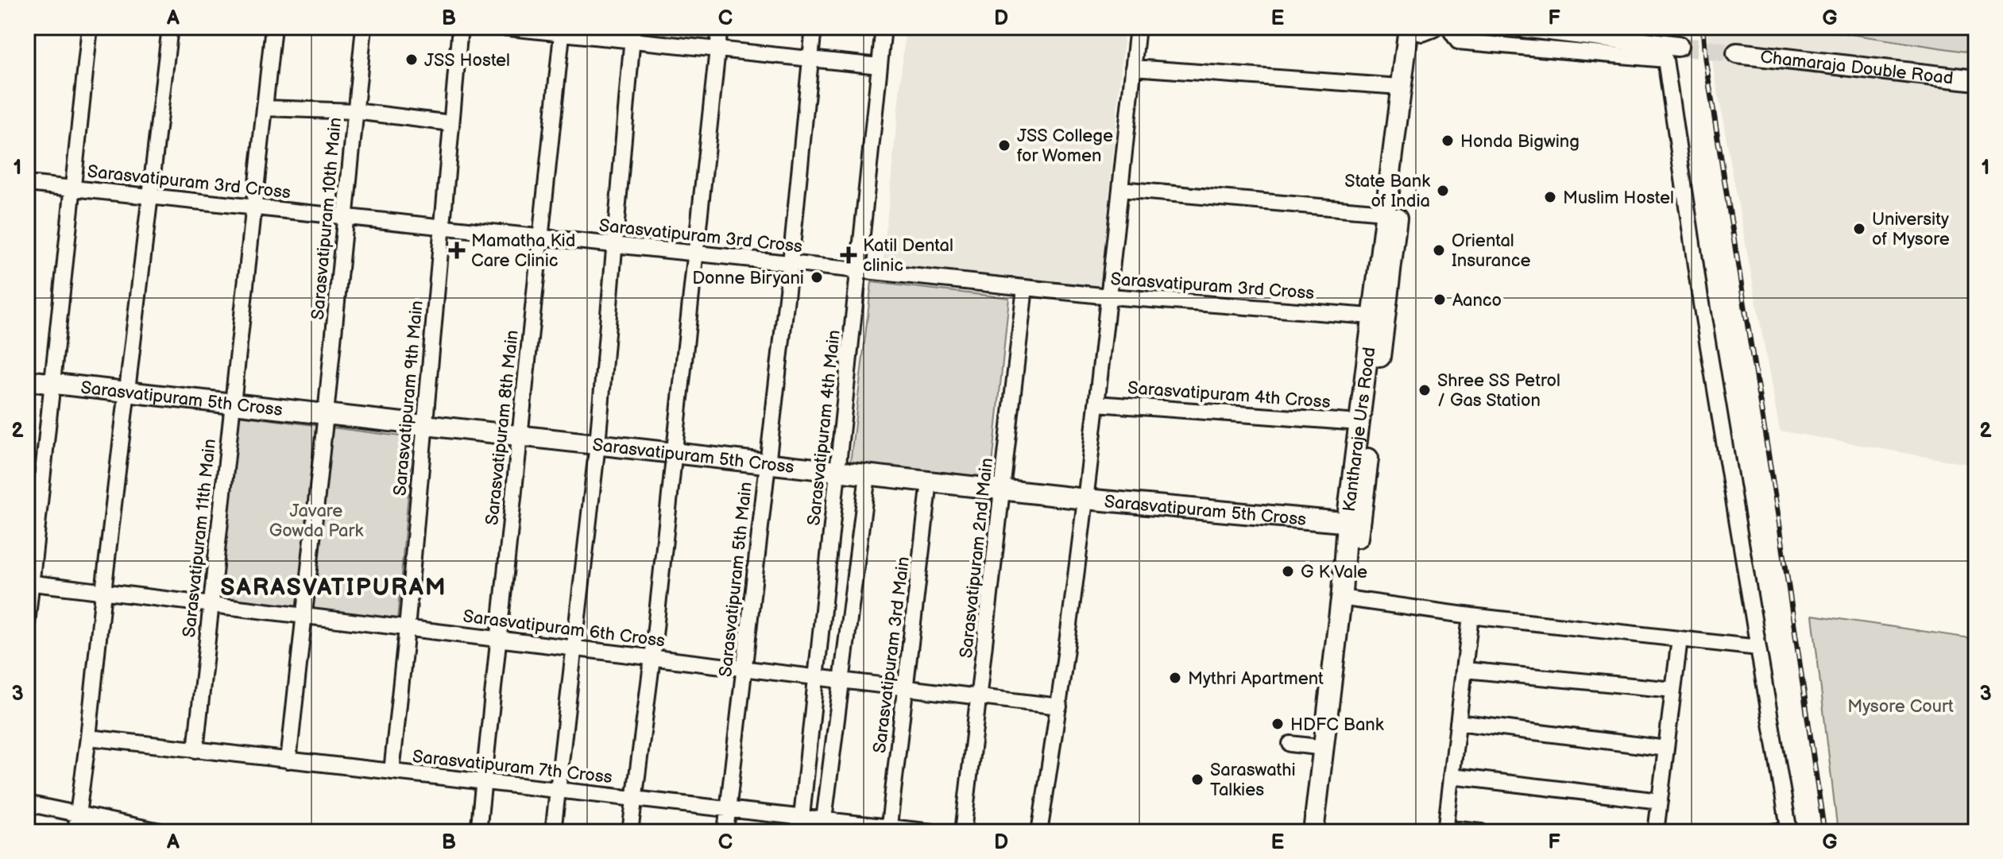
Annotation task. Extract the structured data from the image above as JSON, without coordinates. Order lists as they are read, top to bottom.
{
  "streets": {
    "street": [
      "Chamaraja Double Road",
      "Sarasvatipuram 3rd Cross",
      "Sarasvatipuram 10th Main",
      "Sarasvatipuram 4th Cross",
      "Sarasvatipuram 5th Cross",
      "Sarasvatipuram 9th Main",
      "Sarasvatipuram 8th Main",
      "Sarasvatipuram 4th Main",
      "Kantharaje Urs Road",
      "Sarasvatipuram 11th Main",
      "Sarasvatipuram 2nd Main",
      "Sarasvatipuram 5th Main",
      "Sarasvatipuram 6th Cross",
      "Sarasvatipuram 3rd Main",
      "Sarasvatipuram 7th Cross"
    ]
  },
  "crossings": [
    ["Sarasvatipuram 3rd Cross", "Sarasvatipuram 10th Main"],
    ["Sarasvatipuram 3rd Cross", "Sarasvatipuram 9th Main"],
    ["Sarasvatipuram 3rd Cross", "Sarasvatipuram 8th Main"],
    ["Sarasvatipuram 3rd Cross", "Sarasvatipuram 4th Main"],
    ["Sarasvatipuram 3rd Cross", "Kantharaje Urs Road"],
    ["Sarasvatipuram 3rd Cross", "Sarasvatipuram 11th Main"],
    ["Sarasvatipuram 3rd Cross", "Sarasvatipuram 2nd Main"],
    ["Sarasvatipuram 3rd Cross", "Sarasvatipuram 5th Main"],
    ["Sarasvatipuram 10th Main", "Sarasvatipuram 5th Cross"],
    ["Sarasvatipuram 10th Main", "Sarasvatipuram 6th Cross"],
    ["Sarasvatipuram 10th Main", "Sarasvatipuram 7th Cross"],
    ["Sarasvatipuram 4th Cross", "Kantharaje Urs Road"],
    ["Sarasvatipuram 5th Cross", "Sarasvatipuram 9th Main"],
    ["Sarasvatipuram 5th Cross", "Sarasvatipuram 8th Main"],
    ["Sarasvatipuram 5th Cross", "Sarasvatipuram 4th Main"],
    ["Sarasvatipuram 5th Cross", "Kantharaje Urs Road"],
    ["Sarasvatipuram 5th Cross", "Sarasvatipuram 11th Main"],
    ["Sarasvatipuram 5th Cross", "Sarasvatipuram 2nd Main"],
    ["Sarasvatipuram 5th Cross", "Sarasvatipuram 5th Main"],
    ["Sarasvatipuram 5th Cross", "Sarasvatipuram 3rd Main"],
    ["Sarasvatipuram 9th Main", "Sarasvatipuram 6th Cross"],
    ["Sarasvatipuram 9th Main", "Sarasvatipuram 7th Cross"],
    ["Sarasvatipuram 8th Main", "Sarasvatipuram 6th Cross"],
    ["Sarasvatipuram 8th Main", "Sarasvatipuram 7th Cross"],
    ["Sarasvatipuram 4th Main", "Sarasvatipuram 6th Cross"],
    ["Sarasvatipuram 4th Main", "Sarasvatipuram 7th Cross"],
    ["Sarasvatipuram 11th Main", "Sarasvatipuram 6th Cross"],
    ["Sarasvatipuram 11th Main", "Sarasvatipuram 7th Cross"],
    ["Sarasvatipuram 2nd Main", "Sarasvatipuram 6th Cross"],
    ["Sarasvatipuram 5th Main", "Sarasvatipuram 6th Cross"],
    ["Sarasvatipuram 5th Main", "Sarasvatipuram 7th Cross"],
    ["Sarasvatipuram 6th Cross", "Sarasvatipuram 3rd Main"],
    ["Sarasvatipuram 3rd Main", "Sarasvatipuram 7th Cross"]
  ],
  "districts": ["SARASVATIPURAM"],
  "parks": ["Javare Gowda Park", "Mysore Court"],
  "places": {
    "other": [
      "JSS Hostel",
      "Honda Bigwing",
      "JSS College for Women",
      "State Bank of India",
      "Muslim Hostel",
      "University of Mysore",
      "Oriental Insurance",
      "Donne Biryani",
      "Aanco",
      "Shree SS Petrol / Gas Station",
      "G K Vale",
      "Mythri Apartment",
      "HDFC Bank",
      "Saraswathi Talkies"
    ],
    "health": ["Mamatha Kid Care Clinic", "Katil Dental clinic"]
  },
  "grid": {
    "columns": [
      "A",
      "B",
      "C",
      "D",
      "E",
      "F",
      "G"
    ],
    "rows": ["1", "2", "3"]
  }
}
